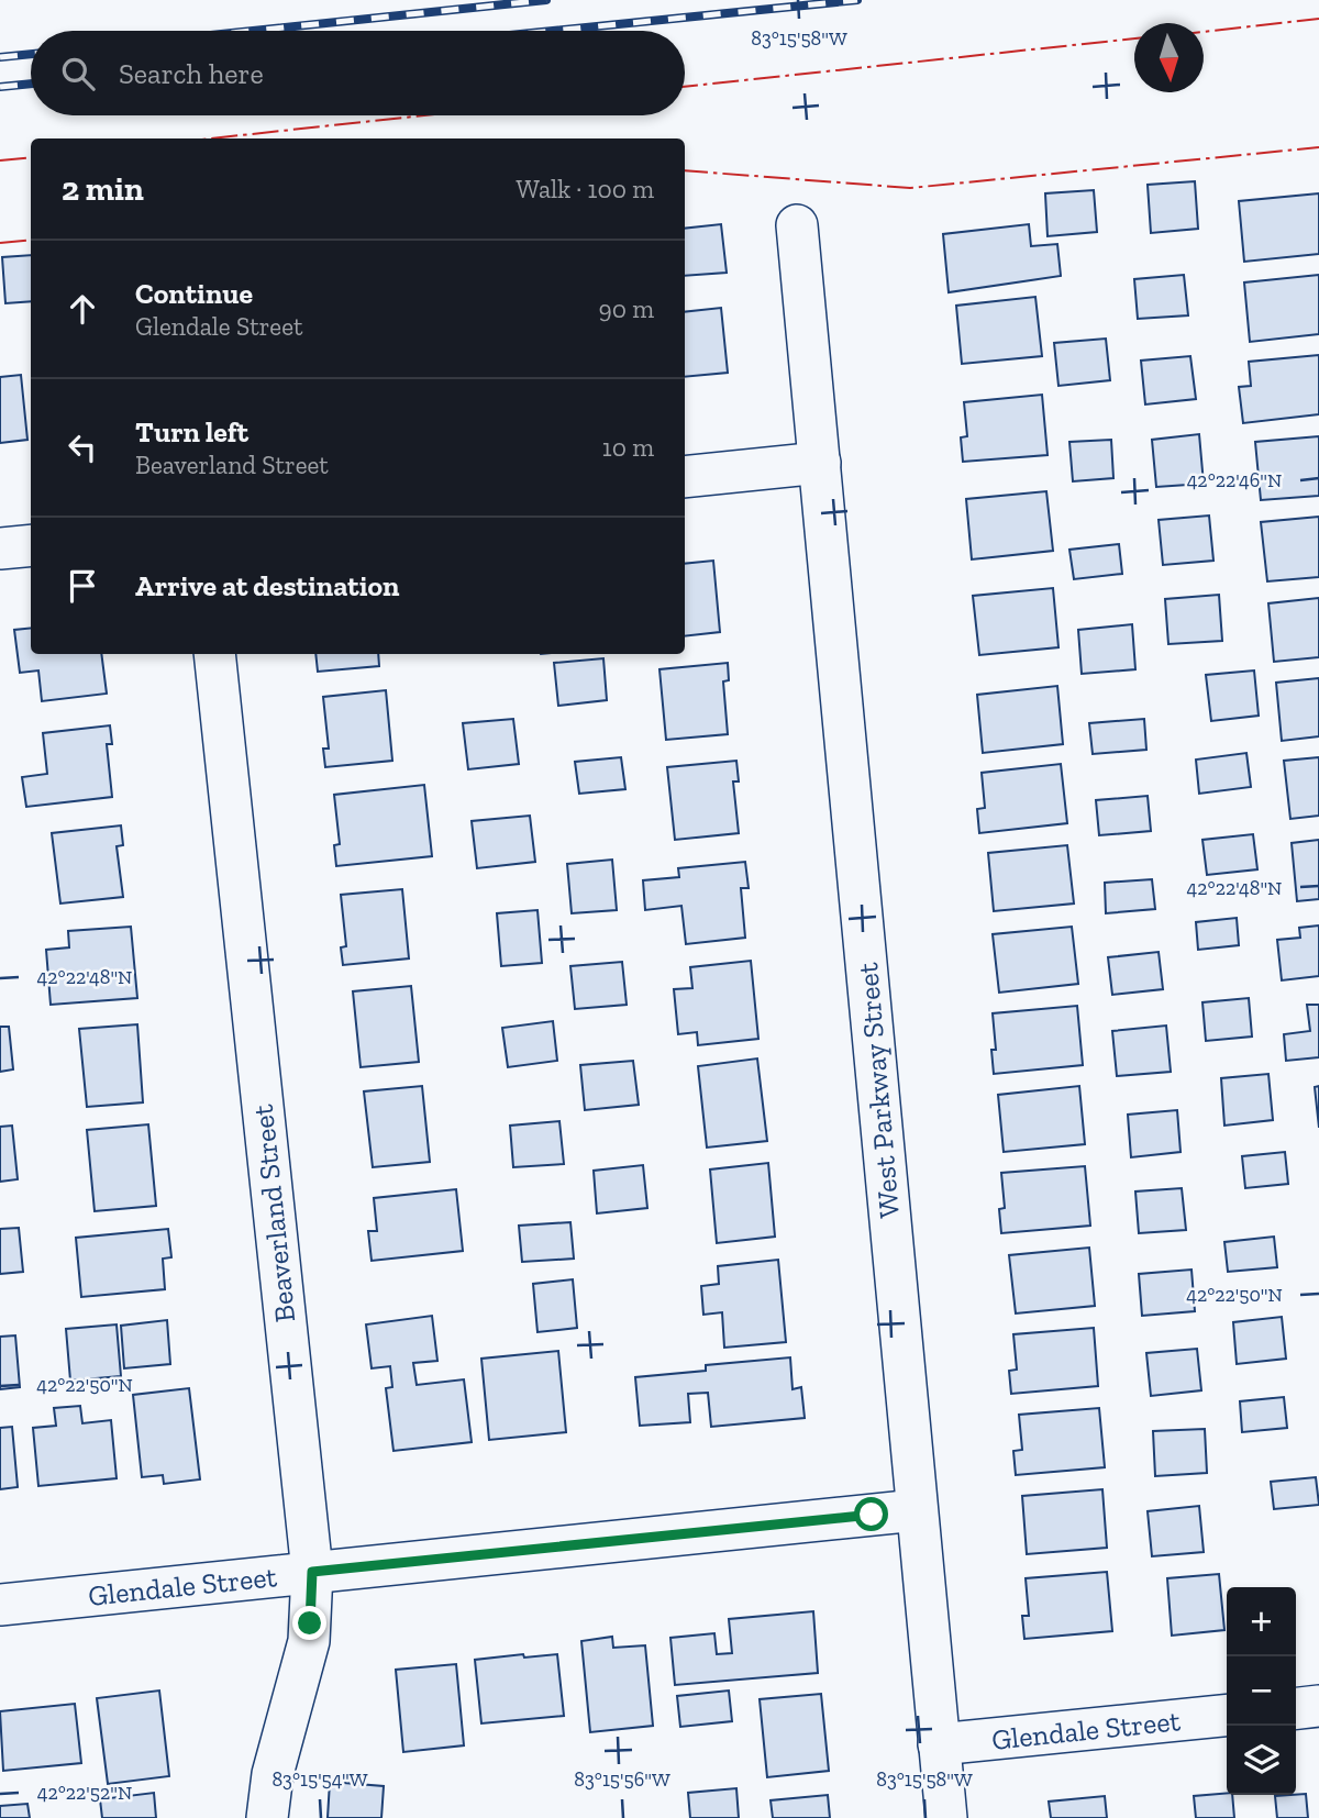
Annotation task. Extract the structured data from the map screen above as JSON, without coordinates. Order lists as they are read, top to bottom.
{
  "streets": {
    "street": ["West Parkway Street", "Beaverland Street", "Glendale Street"]
  },
  "crossings": [
    ["West Parkway Street", "Glendale Street"],
    ["Beaverland Street", "Glendale Street"]
  ],
  "north": "bottom",
  "page": {
    "search": "Search here",
    "heading": ["2 min", "Walk · 100 m"],
    "list": [
      ["Continue", "Glendale Street", "90 m"],
      ["Turn left", "Beaverland Street", "10 m"],
      "Arrive at destination"
    ],
    "map_buttons": ["+", "−"]
  },
  "coordinates": [
    "83°15'58\"W",
    "42°22'46\"N",
    "42°22'48\"N",
    "42°22'50\"N",
    "83°15'54\"W",
    "83°15'56\"W",
    "42°22'52\"N"
  ]
}
